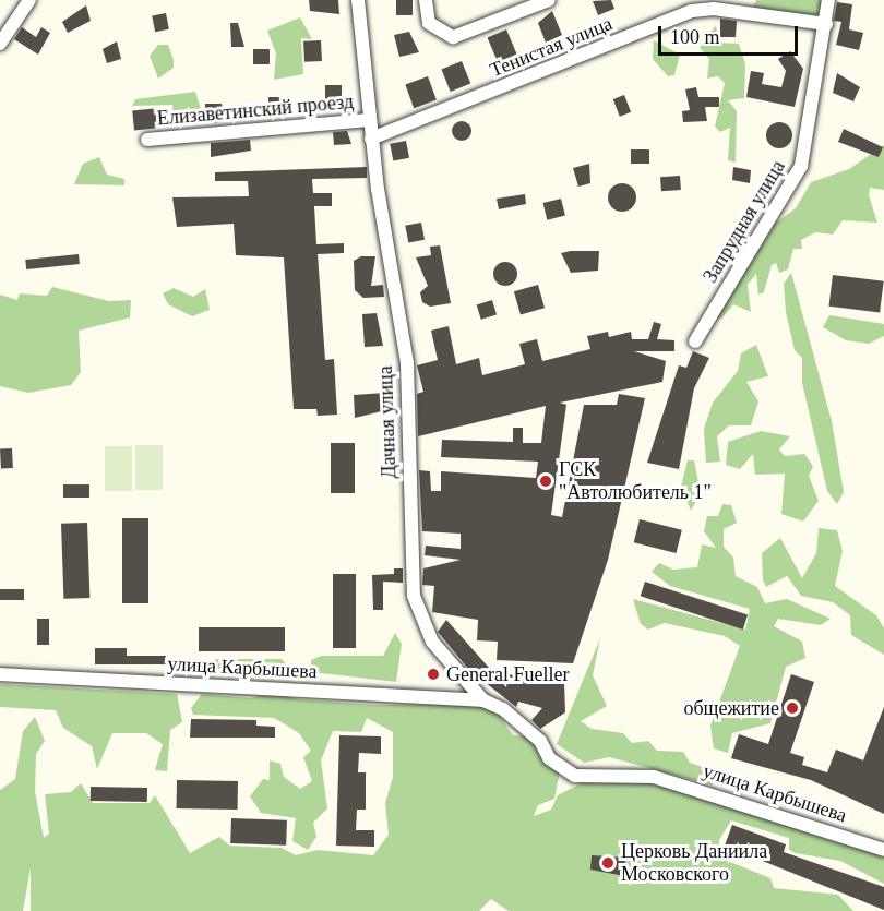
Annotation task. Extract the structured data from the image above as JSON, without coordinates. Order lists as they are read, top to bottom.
{
  "streets": {
    "street": [
      "Тенистая улица",
      "Елизаветинский проезд",
      "Запрудная улица",
      "Дачная улица",
      "улица Карбышева"
    ]
  },
  "crossings": [
    ["Тенистая улица", "Запрудная улица"],
    ["Тенистая улица", "Дачная улица"],
    ["Елизаветинский проезд", "Дачная улица"],
    ["Дачная улица", "улица Карбышева"]
  ],
  "places": [
    "ГСК \"Автолюбитель 1\"",
    "General Fueller",
    "общежитие",
    "Церковь Даниила Московского"
  ],
  "scale_bar": "100 m"
}
